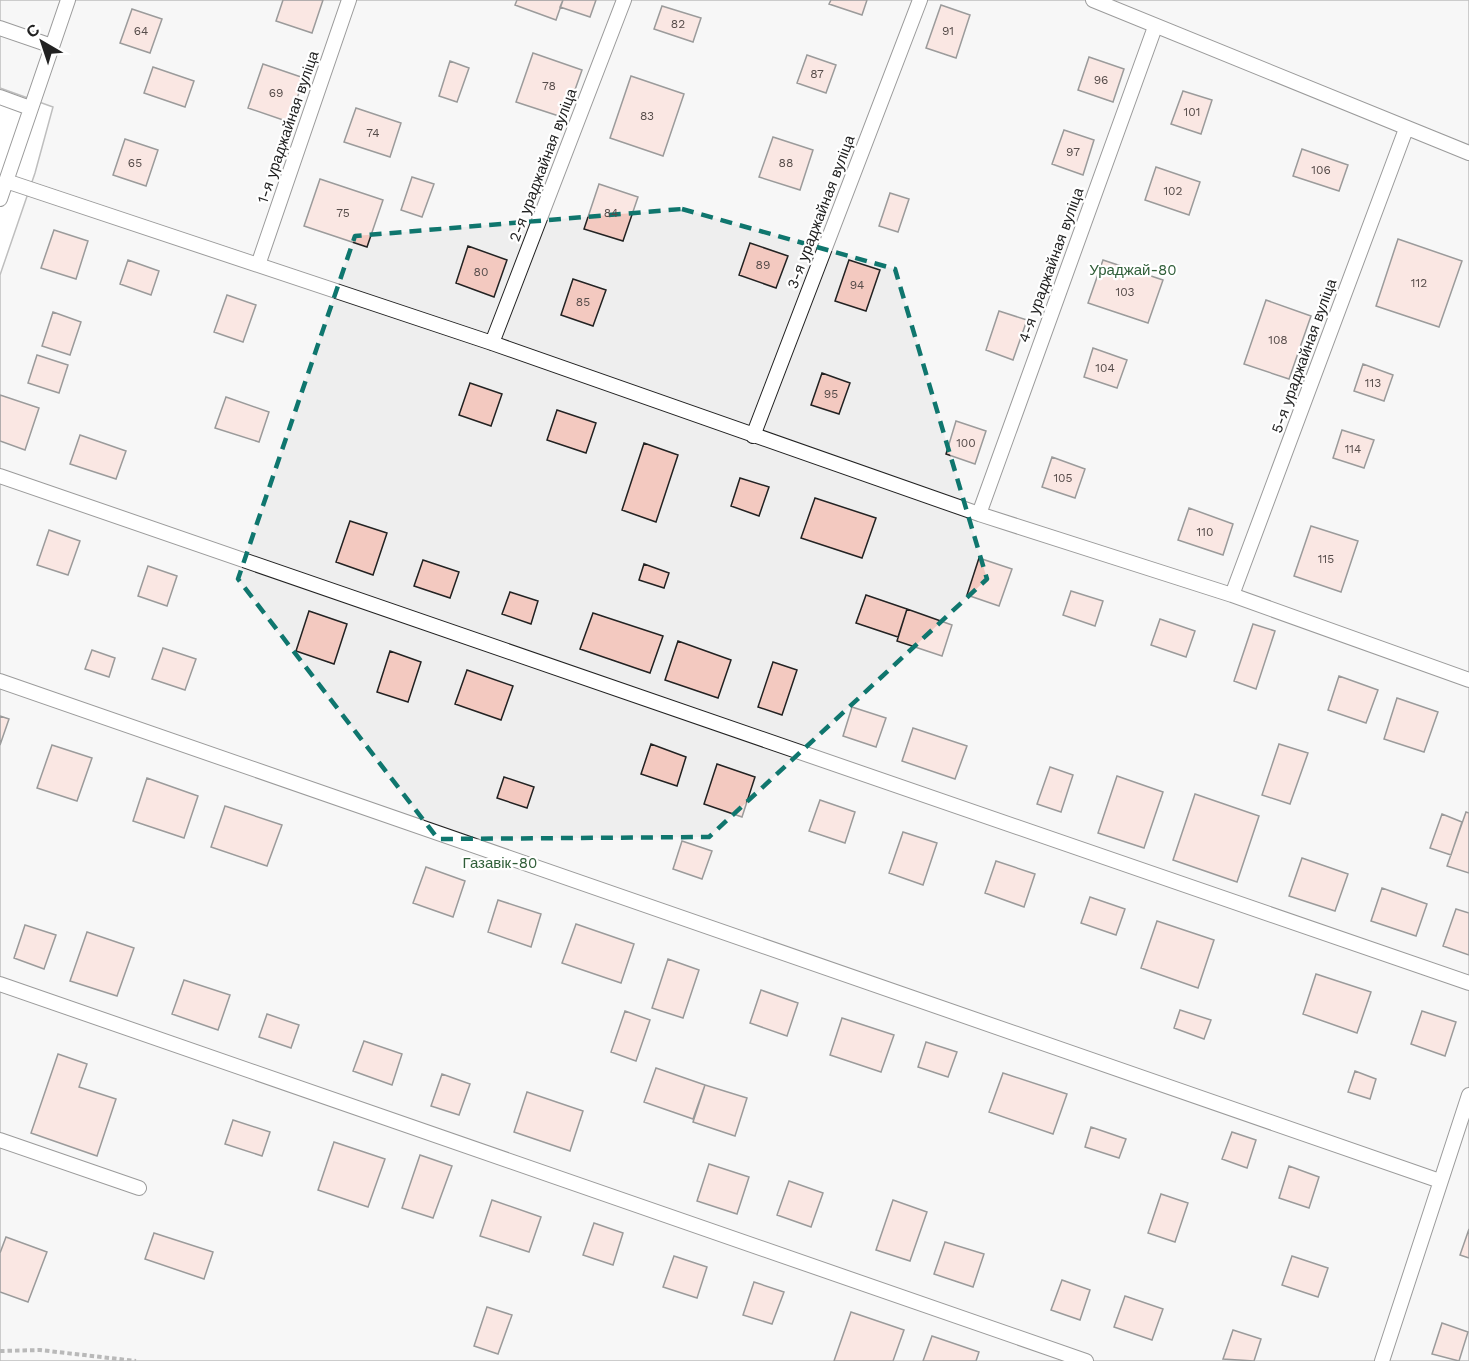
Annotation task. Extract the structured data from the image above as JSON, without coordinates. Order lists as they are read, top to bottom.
{
  "streets": {
    "lane": [
      "1-я ураджайная вуліца",
      "2-я ураджайная вуліца",
      "3-я ураджайная вуліца",
      "4-я ураджайная вуліца",
      "5-я ураджайная вуліца"
    ]
  },
  "parks": ["Ураджай-80", "Газавік-80"],
  "house_numbers": [
    "82",
    "64",
    "91",
    "87",
    "96",
    "78",
    "69",
    "101",
    "83",
    "74",
    "97",
    "65",
    "88",
    "106",
    "102",
    "75",
    "84",
    "89",
    "80",
    "112",
    "94",
    "103",
    "85",
    "108",
    "104",
    "113",
    "95",
    "100",
    "114",
    "105",
    "110",
    "115"
  ],
  "north": "top left"
}
